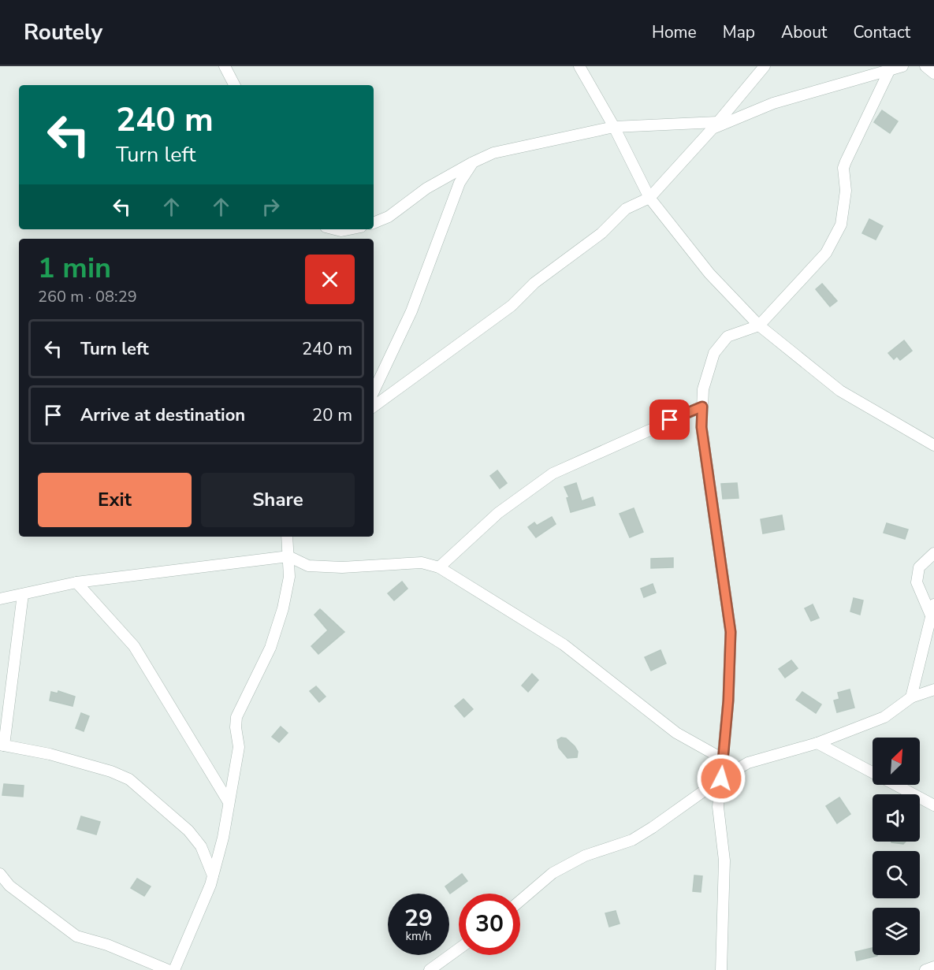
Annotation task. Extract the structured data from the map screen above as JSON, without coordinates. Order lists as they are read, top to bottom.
{
  "north": "top right",
  "page": {
    "header": "Routely",
    "nav": [
      "Home",
      "Map",
      "About",
      "Contact"
    ],
    "turn": ["240 m", "Turn left"],
    "heading": ["1 min", "260 m · 08:29"],
    "list": [
      {
        "name": "Turn left",
        "value": "240 m"
      },
      {
        "name": "Arrive at destination",
        "value": "20 m"
      }
    ],
    "buttons": ["Exit", "Share"],
    "speed": "29 km/h",
    "limit": "30"
  }
}
